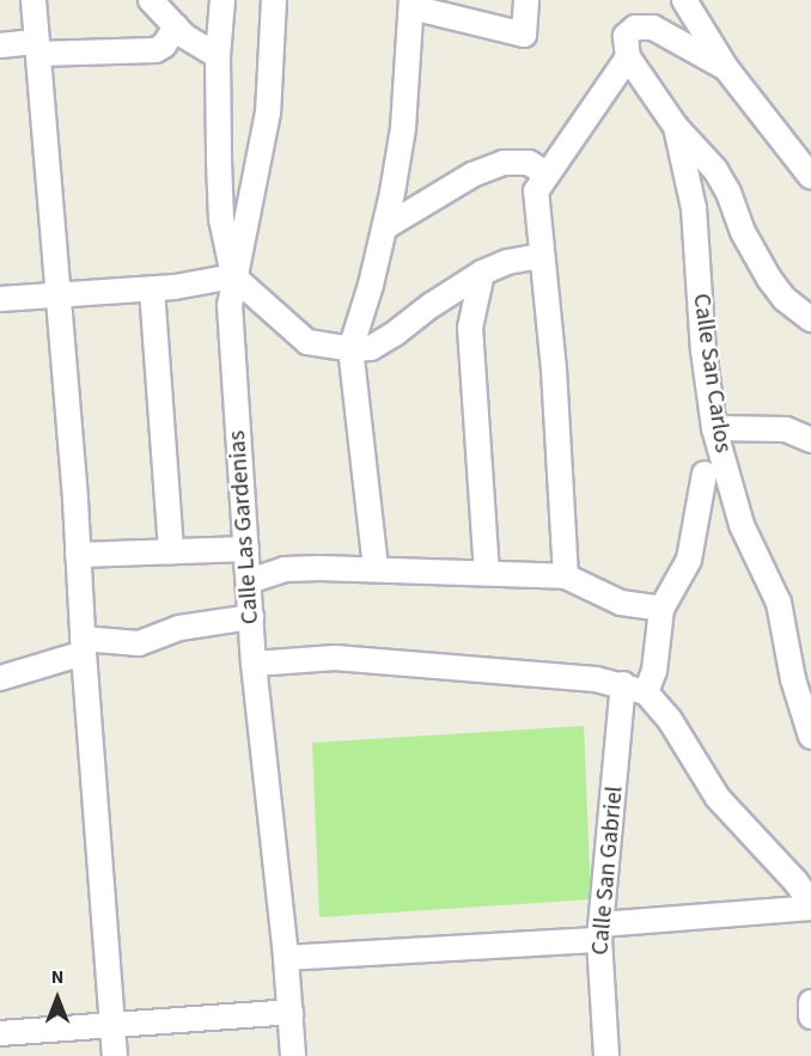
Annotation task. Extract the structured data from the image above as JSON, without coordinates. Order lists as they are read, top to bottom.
{
  "streets": {
    "street": ["Calle San Carlos", "Calle Las Gardenias", "Calle San Gabriel"]
  },
  "north": "top"
}
